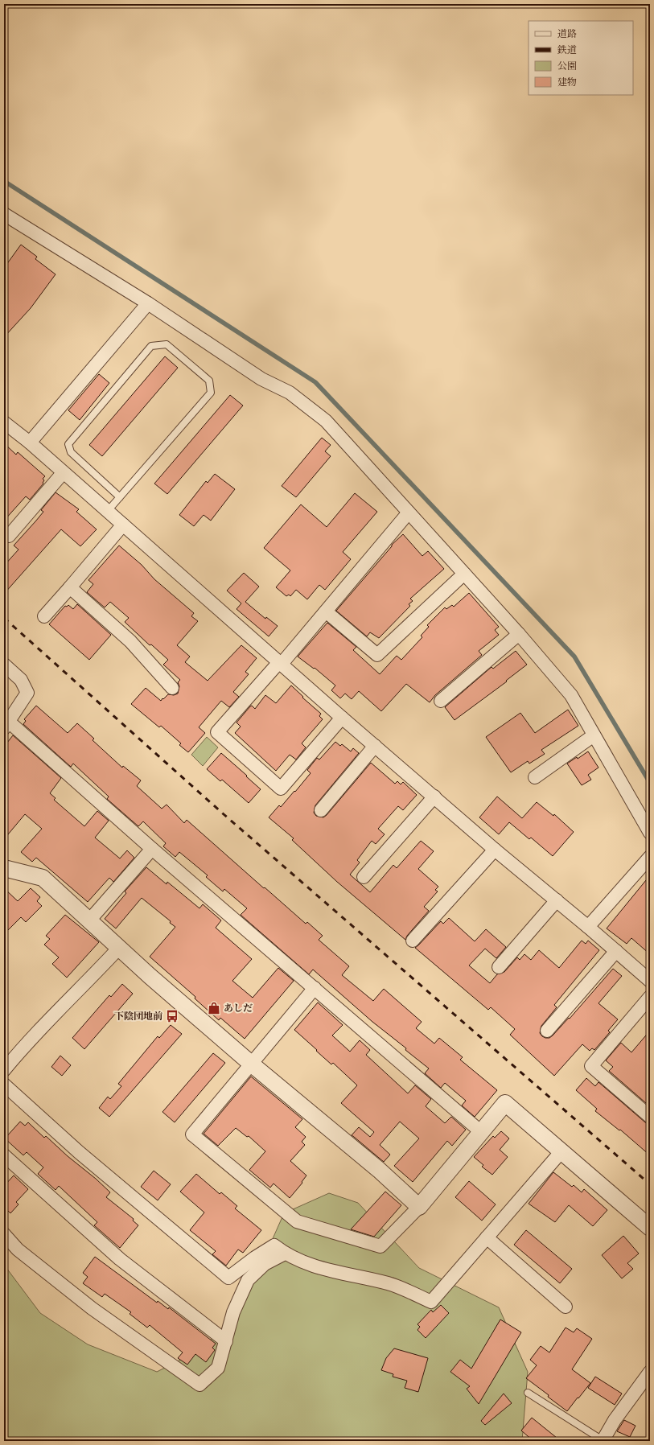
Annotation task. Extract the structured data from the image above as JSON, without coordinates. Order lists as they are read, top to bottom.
{
  "places": {
    "shop": ["あしだ"],
    "bus stop": ["下陰団地前"]
  },
  "legend": [
    "道路",
    "鉄道",
    "公園",
    "建物"
  ]
}
